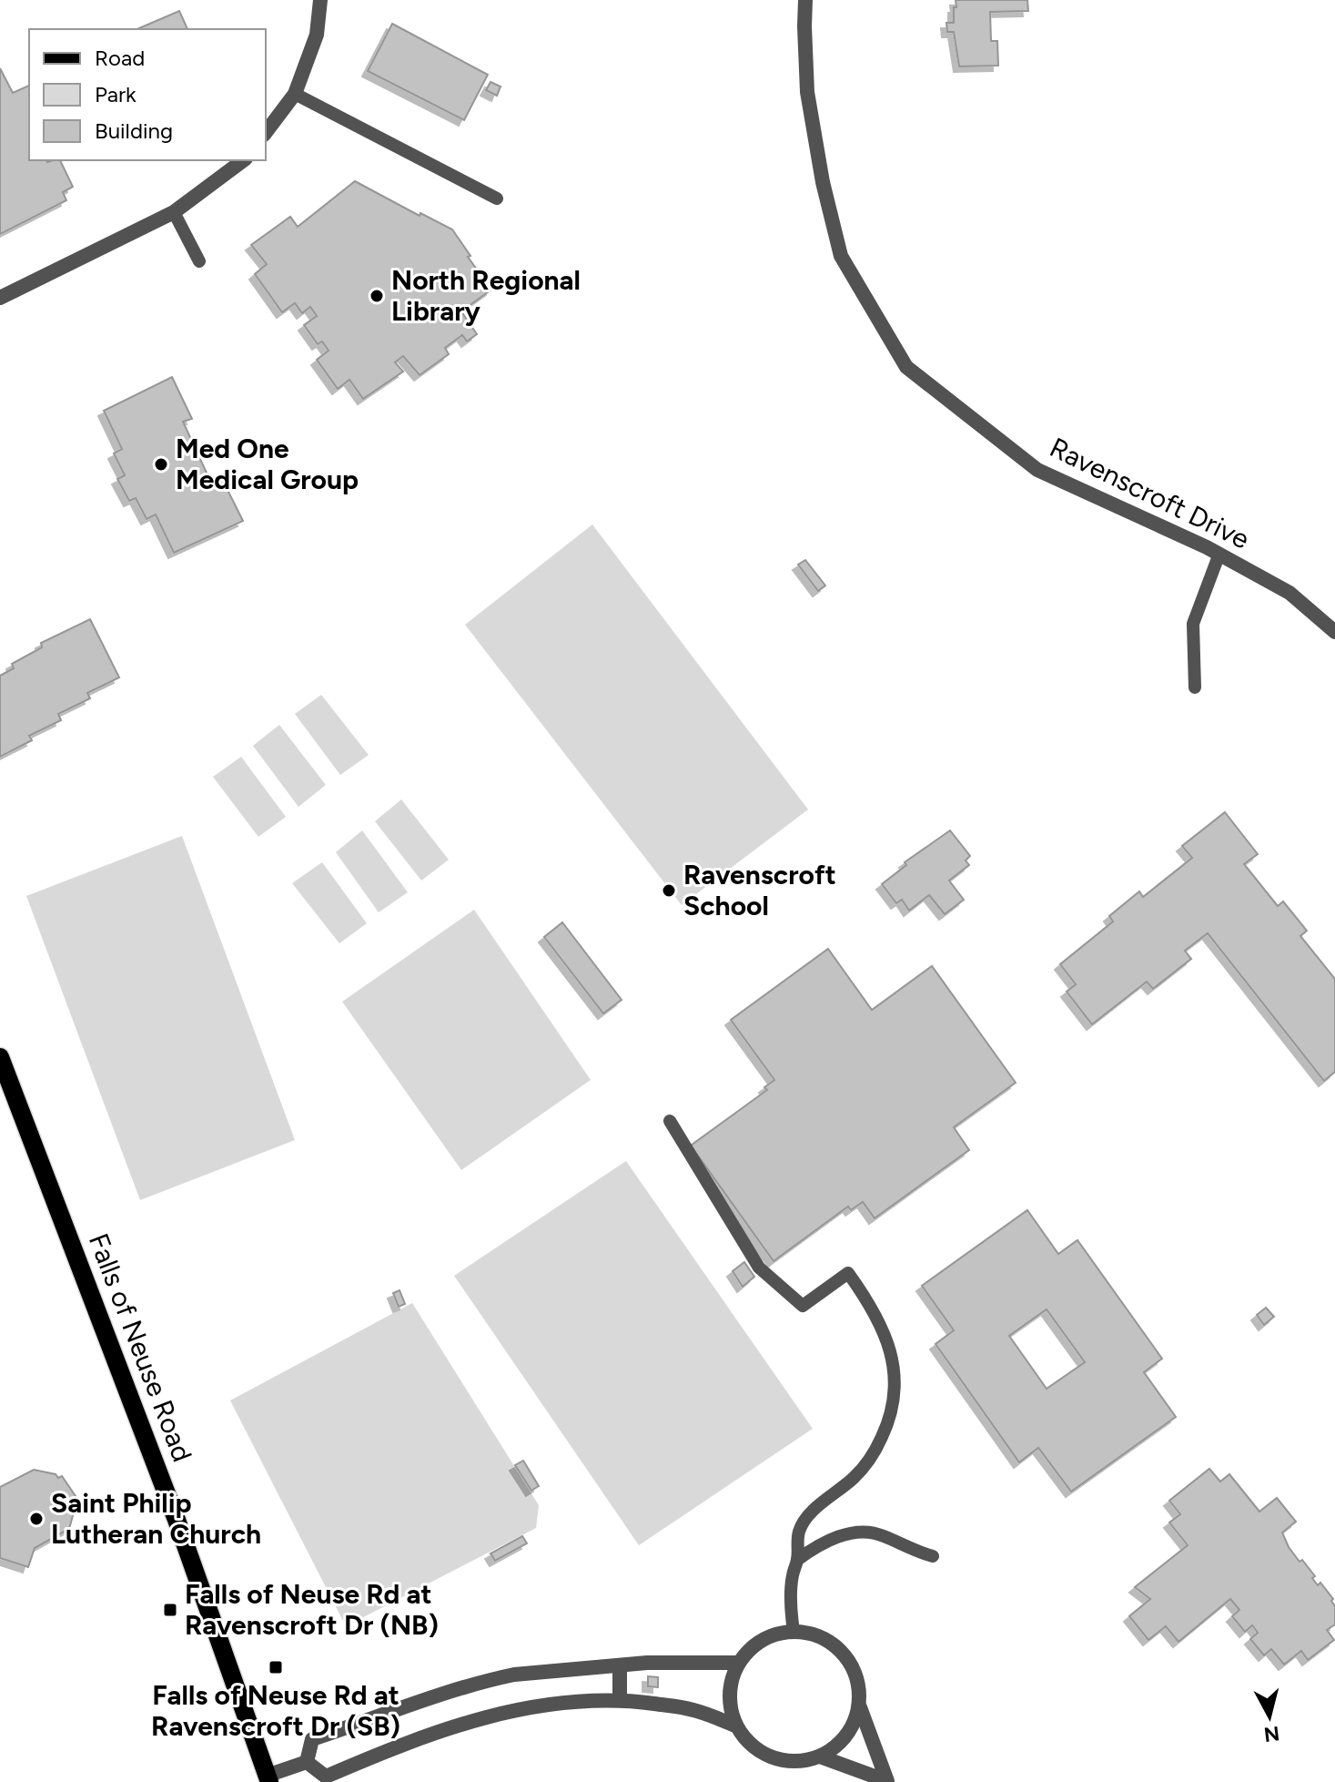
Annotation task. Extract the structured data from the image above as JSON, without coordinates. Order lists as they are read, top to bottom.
{
  "streets": {
    "main road": ["Falls of Neuse Road"],
    "street": ["Ravenscroft Drive"]
  },
  "places": {
    "other": [
      "North Regional Library",
      "Med One Medical Group",
      "Ravenscroft School",
      "Saint Philip Lutheran Church"
    ],
    "transit": ["Falls of Neuse Rd at Ravenscroft Dr (NB)", "Falls of Neuse Rd at Ravenscroft Dr (SB)"]
  },
  "legend": ["Road", "Park", "Building"],
  "north": "bottom"
}
